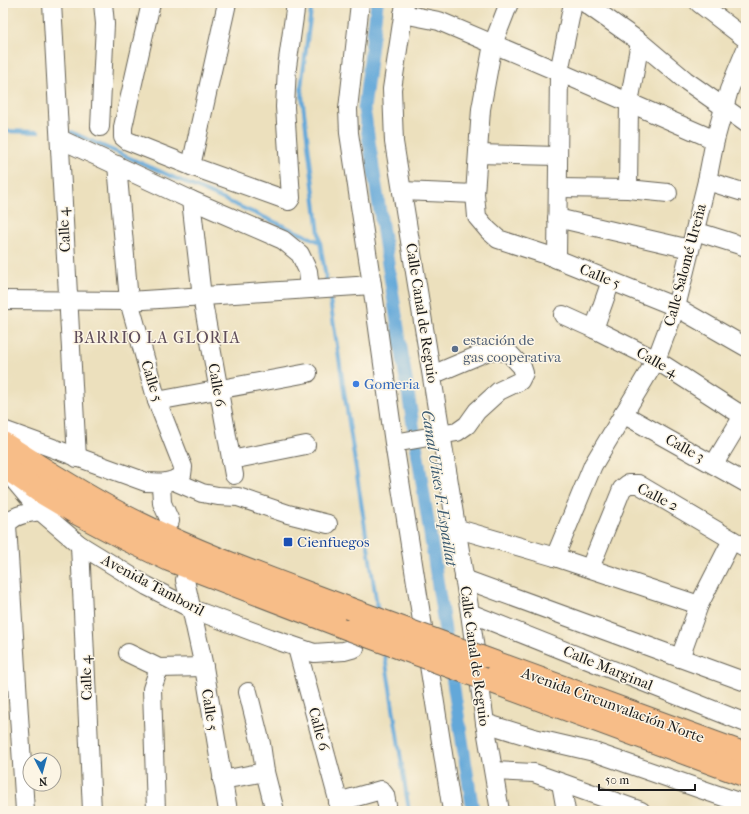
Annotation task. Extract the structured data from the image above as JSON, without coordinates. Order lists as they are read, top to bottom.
{
  "streets": {
    "main road": ["Avenida Circunvalación Norte"],
    "street": [
      "Calle 4",
      "Calle Salomé Ureña",
      "Calle 5",
      "Calle Canal de Reguio",
      "Calle 6",
      "Calle 3",
      "Calle 2",
      "Avenida Tamboril",
      "Calle Marginal"
    ]
  },
  "crossings": [
    ["Calle 4", "Calle Salomé Ureña"],
    ["Calle 4", "Avenida Tamboril"],
    ["Calle Salomé Ureña", "Calle 5"],
    ["Calle Salomé Ureña", "Calle 3"],
    ["Calle 5", "Avenida Tamboril"],
    ["Calle Canal de Reguio", "Calle Marginal"],
    ["Calle 6", "Avenida Tamboril"],
    ["Avenida Tamboril", "Avenida Circunvalación Norte"]
  ],
  "districts": ["BARRIO LA GLORIA"],
  "water": ["Canal Ulises F. Espaillat"],
  "places": {
    "other": ["estación de gas cooperativa", "Gomeria"],
    "transit": ["Cienfuegos"]
  },
  "scale_bar": "50 m",
  "north": "bottom"
}
